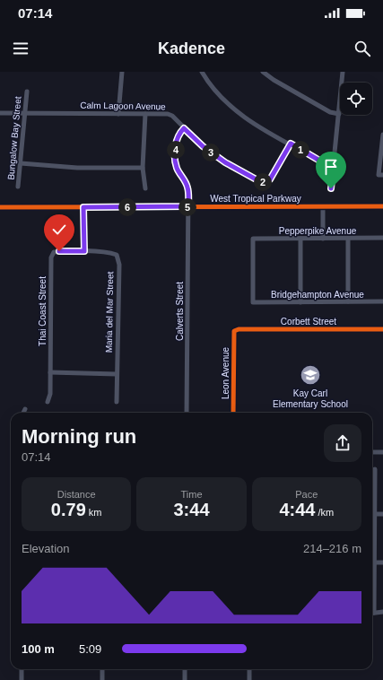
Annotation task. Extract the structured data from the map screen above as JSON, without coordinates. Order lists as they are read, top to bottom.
{
  "streets": {
    "main road": ["West Tropical Parkway"],
    "street": [
      "Calm Lagoon Avenue",
      "Bungalow Bay Street",
      "Pepperpike Avenue",
      "Bridgehampton Avenue",
      "Thai Coast Street",
      "Calverts Street",
      "Maria del Mar Street",
      "Corbett Street",
      "Leon Avenue"
    ]
  },
  "crossings": [
    ["Calm Lagoon Avenue", "Bungalow Bay Street"],
    ["Calm Lagoon Avenue", "Calverts Street"],
    ["West Tropical Parkway", "Calverts Street"],
    ["Pepperpike Avenue", "Bridgehampton Avenue"],
    ["Thai Coast Street", "Maria del Mar Street"],
    ["Corbett Street", "Leon Avenue"]
  ],
  "places": {
    "school or university": ["Kay Carl Elementary School"]
  },
  "page": {
    "status": "07:14",
    "header": "Kadence",
    "pins": [
      "1",
      "4",
      "3",
      "2",
      "5",
      "6"
    ],
    "heading": ["Morning run", "07:14"],
    "stats": [
      ["Distance", "0.79 km"],
      ["Time", "3:44"],
      ["Pace", "4:44 /km"]
    ],
    "chart": ["Elevation", "214–216 m"],
    "list": [
      {
        "name": "100 m",
        "note": "5:09"
      }
    ]
  }
}
